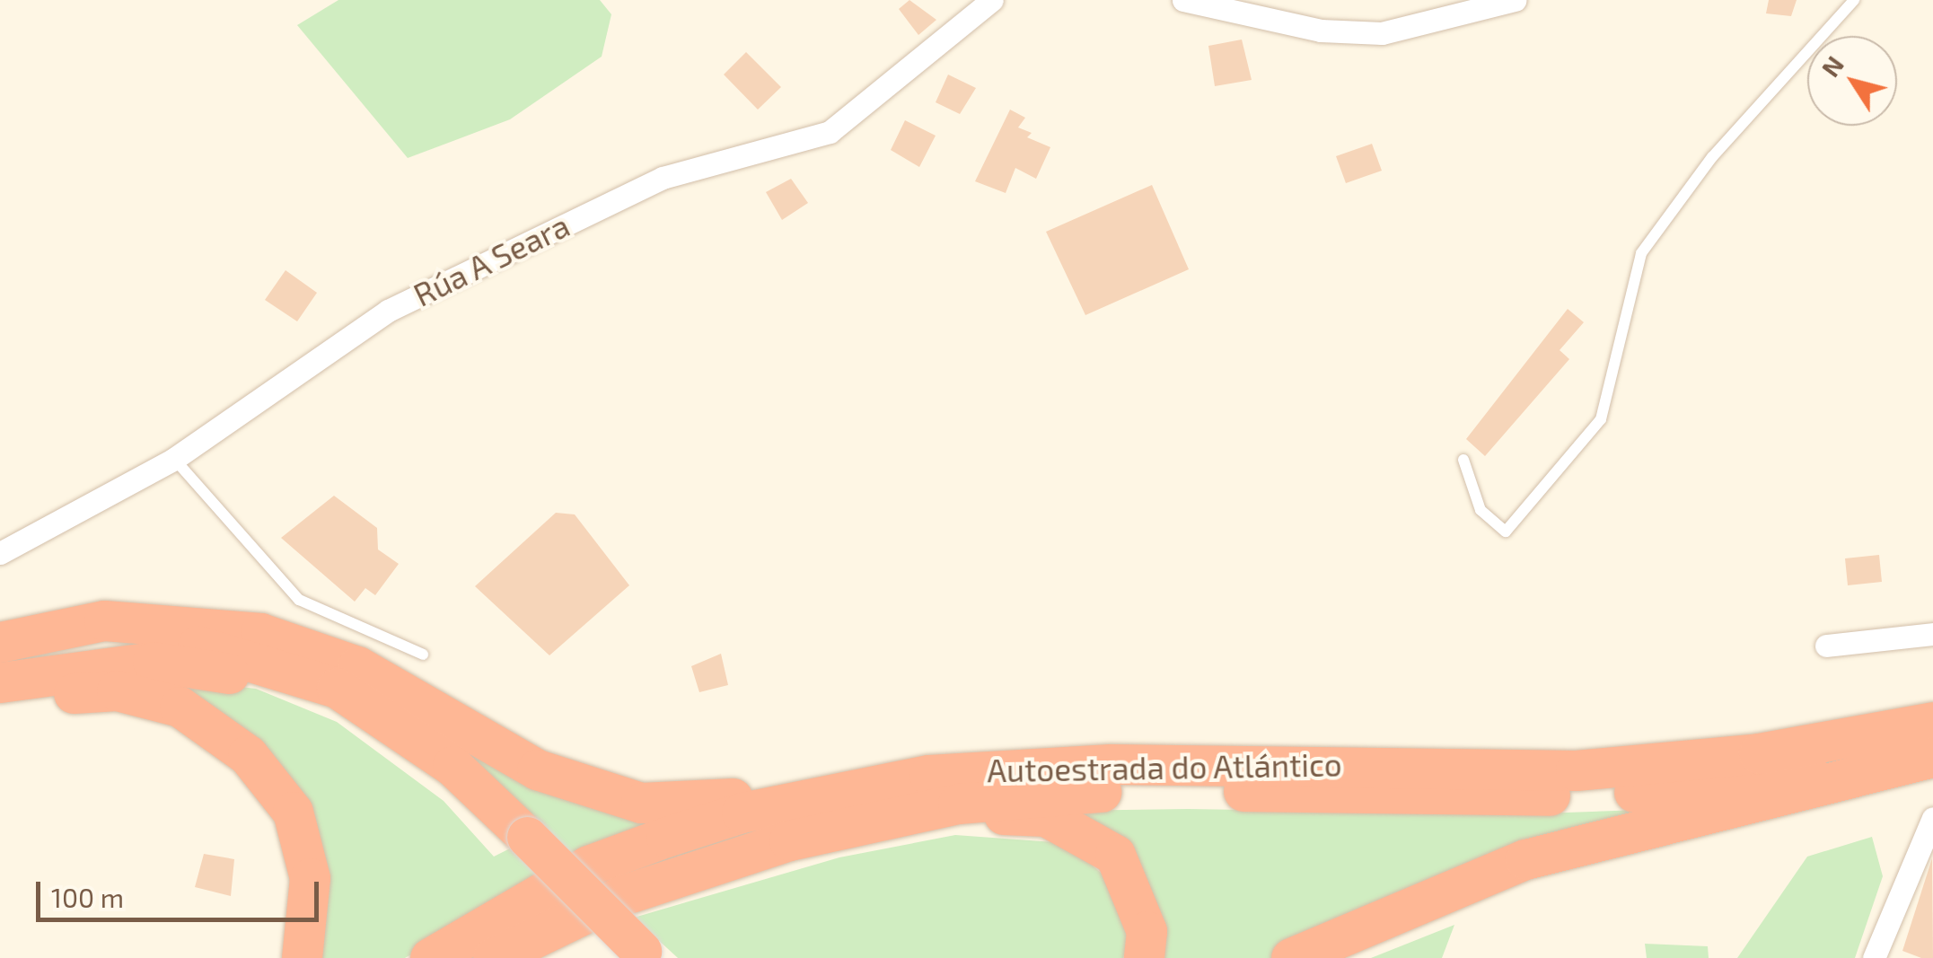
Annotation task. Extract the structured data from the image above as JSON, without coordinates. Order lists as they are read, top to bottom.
{
  "streets": {
    "highway": ["Autoestrada do Atlántico"],
    "street": ["Rúa A Seara"]
  },
  "scale_bar": "100 m",
  "north": "top left"
}
